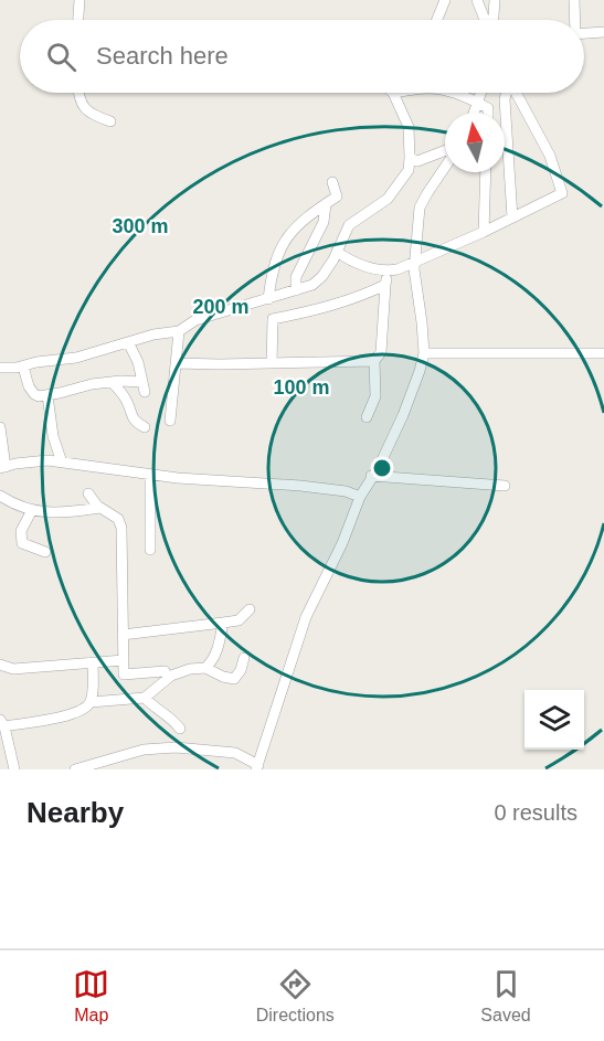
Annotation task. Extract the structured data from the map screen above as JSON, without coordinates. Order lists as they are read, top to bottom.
{
  "north": "top",
  "page": {
    "search": "Search here",
    "heading": ["Nearby", "0 results"],
    "nav": ["Map", "Directions", "Saved"]
  },
  "rings": ["300 m", "200 m", "100 m"]
}
